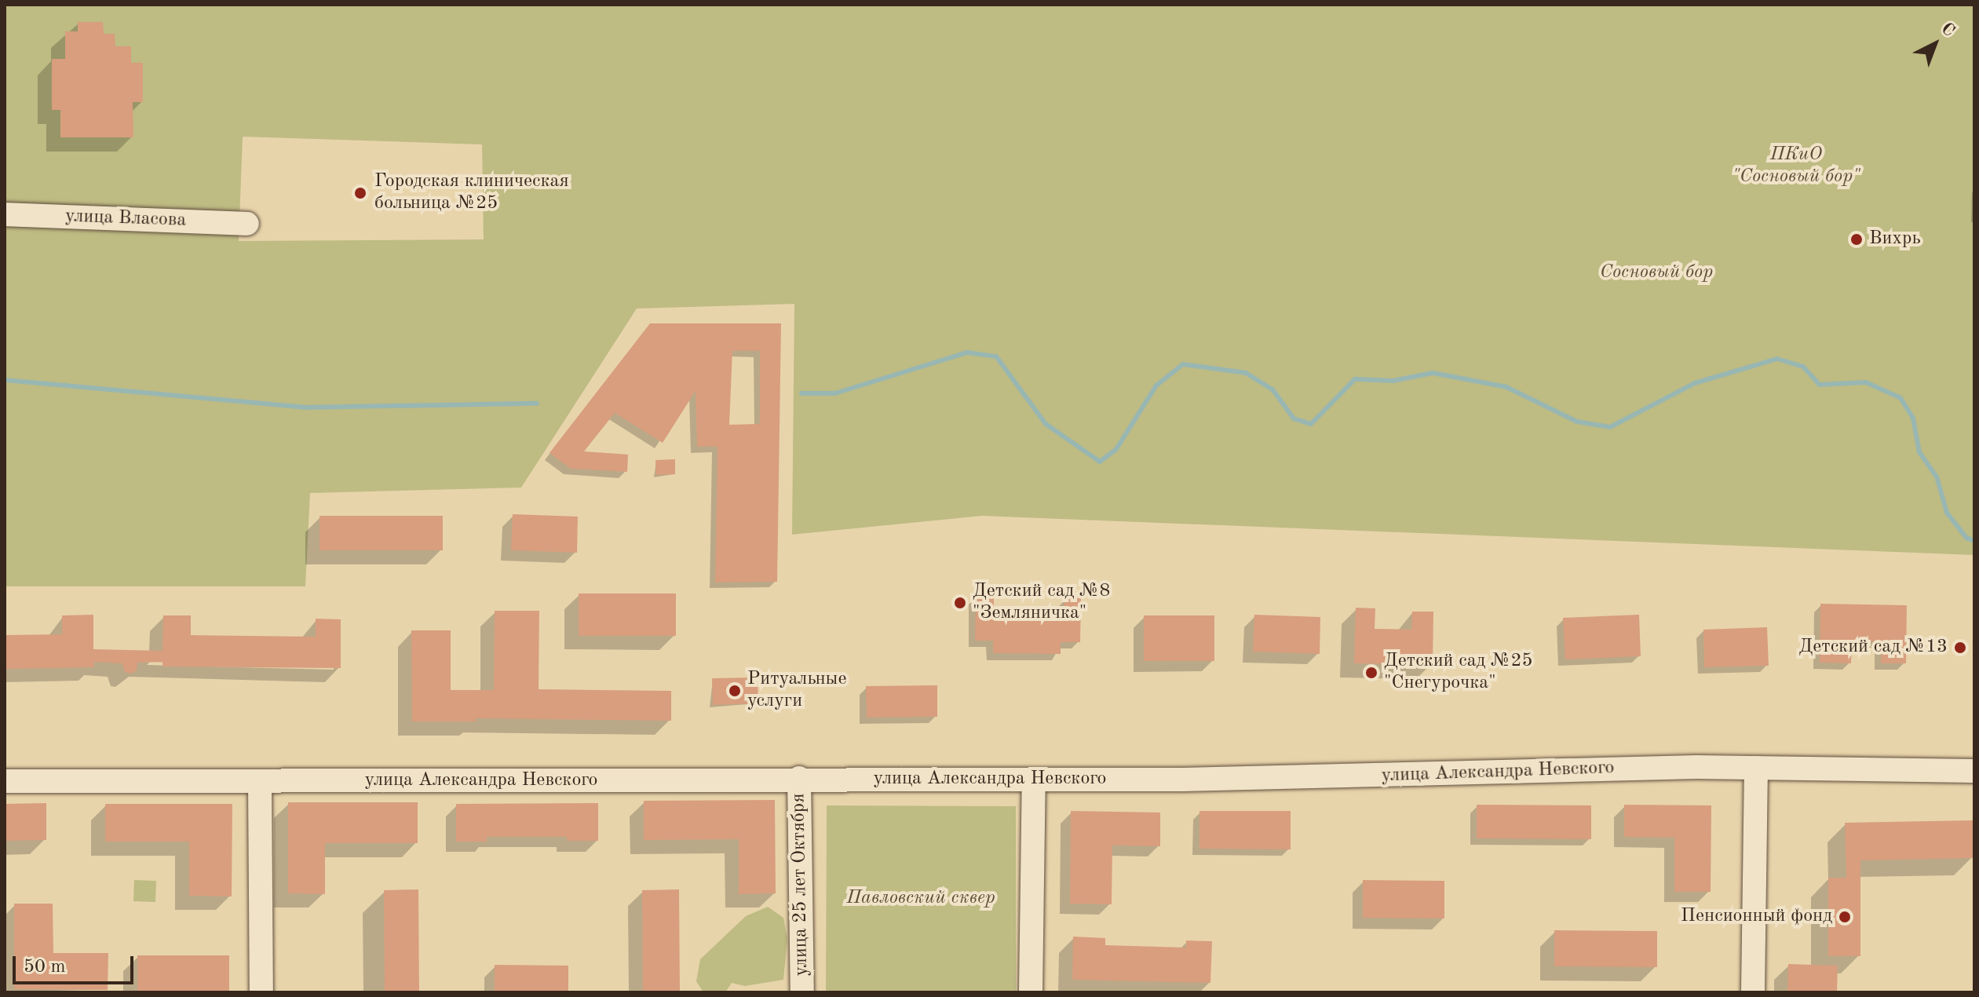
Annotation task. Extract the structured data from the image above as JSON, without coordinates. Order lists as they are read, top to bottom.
{
  "streets": {
    "street": ["улица Власова", "улица Александра Невского", "улица 25 лет Октября"]
  },
  "crossings": [
    ["улица Александра Невского", "улица 25 лет Октября"]
  ],
  "parks": ["ПКиО \"Сосновый бор\"", "Сосновый бор", "Павловский сквер"],
  "places": [
    "Городская клиническая больница №25",
    "Вихрь",
    "Детский сад №8 \"Земляничка\"",
    "Детский сад №13",
    "Детский сад №25 \"Снегурочка\"",
    "Ритуальные услуги",
    "Пенсионный фонд"
  ],
  "scale_bar": "50 m",
  "north": "top right"
}
